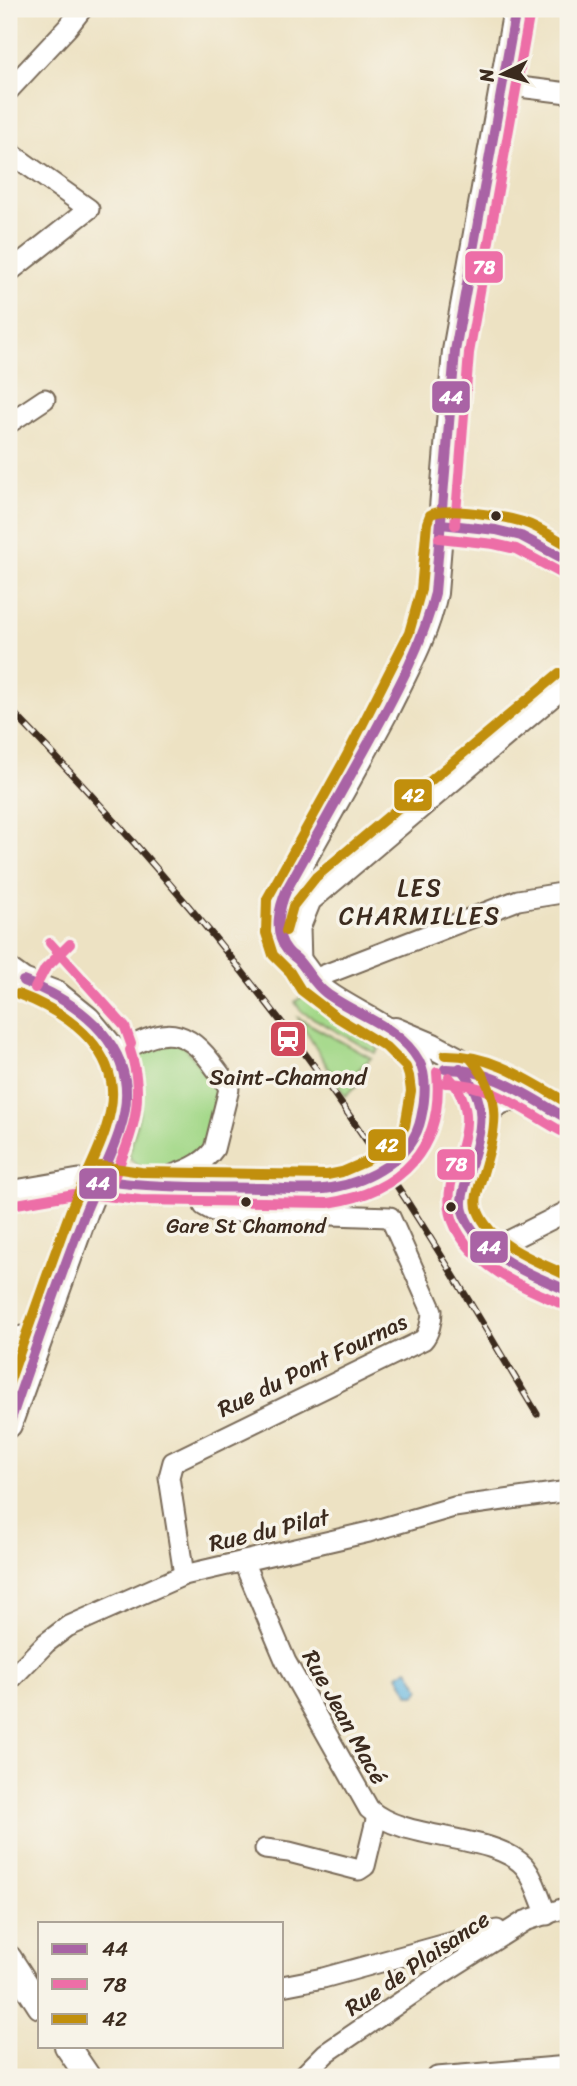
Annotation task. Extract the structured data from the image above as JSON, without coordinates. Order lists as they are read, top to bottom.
{
  "streets": {
    "street": [
      "Rue du Pont Fournas",
      "Rue du Pilat",
      "Rue Jean Macé",
      "Rue de Plaisance"
    ]
  },
  "crossings": [
    ["Rue du Pont Fournas", "Rue du Pilat"],
    ["Rue du Pilat", "Rue Jean Macé"],
    ["Rue Jean Macé", "Rue de Plaisance"]
  ],
  "districts": ["LES CHARMILLES"],
  "places": {
    "station": ["Saint-Chamond"],
    "other": ["Gare St Chamond"]
  },
  "lines": ["transit line 44", "transit line 78", "transit line 42"],
  "legend": ["44", "78", "42"],
  "north": "left"
}
